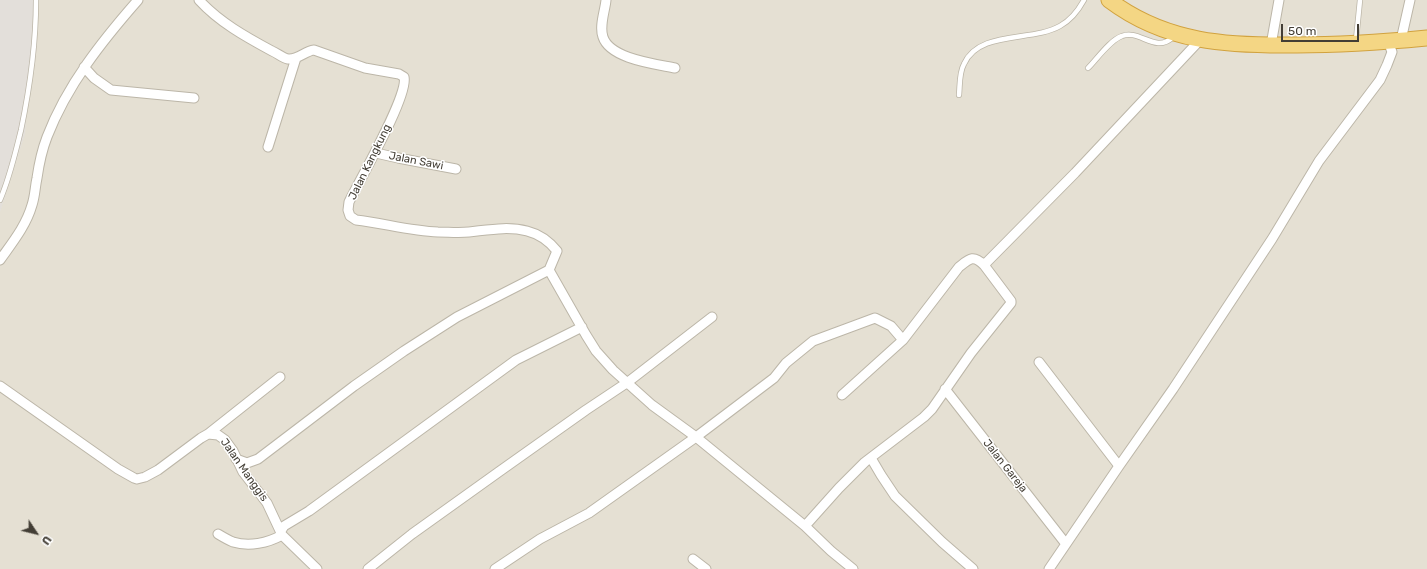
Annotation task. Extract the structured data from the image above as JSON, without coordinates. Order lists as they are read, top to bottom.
{
  "streets": {
    "street": [
      "Jalan Sawi",
      "Jalan Kangkung",
      "Jalan Gareja",
      "Jalan Manggis"
    ]
  },
  "crossings": [
    ["Jalan Sawi", "Jalan Kangkung"]
  ],
  "scale_bar": "50 m",
  "north": "bottom right"
}
